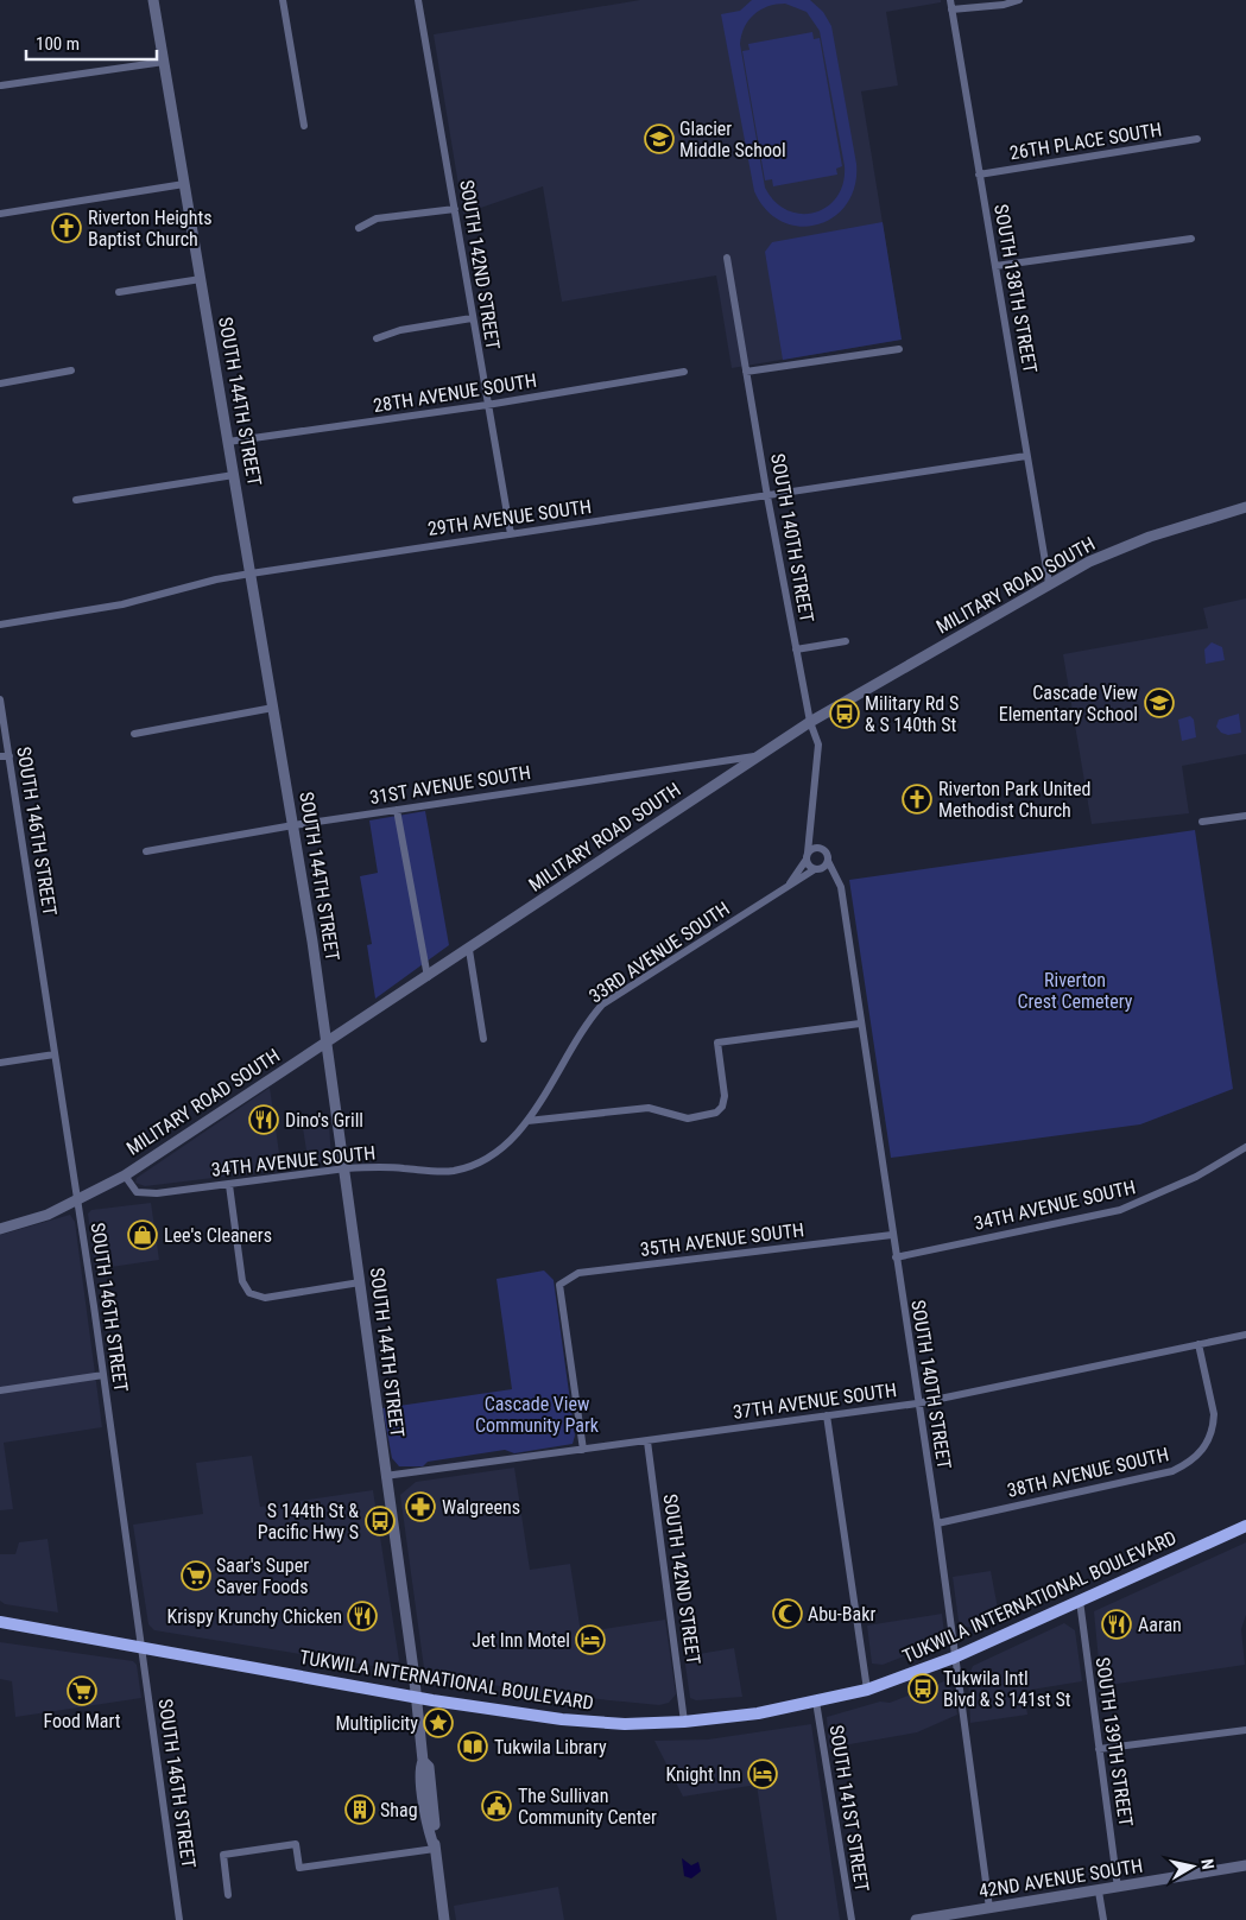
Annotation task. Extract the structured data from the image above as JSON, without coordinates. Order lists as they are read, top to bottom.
{
  "streets": {
    "main road": ["TUKWILA INTERNATIONAL BOULEVARD"],
    "street": [
      "26TH PLACE SOUTH",
      "SOUTH 142ND STREET",
      "SOUTH 138TH STREET",
      "28TH AVENUE SOUTH",
      "SOUTH 144TH STREET",
      "29TH AVENUE SOUTH",
      "SOUTH 140TH STREET",
      "MILITARY ROAD SOUTH",
      "31ST AVENUE SOUTH",
      "SOUTH 146TH STREET",
      "33RD AVENUE SOUTH",
      "34TH AVENUE SOUTH",
      "35TH AVENUE SOUTH",
      "37TH AVENUE SOUTH",
      "38TH AVENUE SOUTH",
      "SOUTH 139TH STREET",
      "SOUTH 141ST STREET",
      "42ND AVENUE SOUTH"
    ]
  },
  "crossings": [
    ["26TH PLACE SOUTH", "SOUTH 138TH STREET"],
    ["SOUTH 142ND STREET", "28TH AVENUE SOUTH"],
    ["SOUTH 142ND STREET", "29TH AVENUE SOUTH"],
    ["SOUTH 142ND STREET", "37TH AVENUE SOUTH"],
    ["SOUTH 142ND STREET", "TUKWILA INTERNATIONAL BOULEVARD"],
    ["SOUTH 138TH STREET", "29TH AVENUE SOUTH"],
    ["SOUTH 138TH STREET", "MILITARY ROAD SOUTH"],
    ["28TH AVENUE SOUTH", "SOUTH 144TH STREET"],
    ["SOUTH 144TH STREET", "29TH AVENUE SOUTH"],
    ["SOUTH 144TH STREET", "MILITARY ROAD SOUTH"],
    ["SOUTH 144TH STREET", "31ST AVENUE SOUTH"],
    ["SOUTH 144TH STREET", "34TH AVENUE SOUTH"],
    ["SOUTH 144TH STREET", "37TH AVENUE SOUTH"],
    ["SOUTH 144TH STREET", "TUKWILA INTERNATIONAL BOULEVARD"],
    ["29TH AVENUE SOUTH", "SOUTH 140TH STREET"],
    ["SOUTH 140TH STREET", "MILITARY ROAD SOUTH"],
    ["SOUTH 140TH STREET", "33RD AVENUE SOUTH"],
    ["SOUTH 140TH STREET", "34TH AVENUE SOUTH"],
    ["SOUTH 140TH STREET", "35TH AVENUE SOUTH"],
    ["SOUTH 140TH STREET", "37TH AVENUE SOUTH"],
    ["SOUTH 140TH STREET", "38TH AVENUE SOUTH"],
    ["SOUTH 140TH STREET", "TUKWILA INTERNATIONAL BOULEVARD"],
    ["SOUTH 140TH STREET", "42ND AVENUE SOUTH"],
    ["MILITARY ROAD SOUTH", "31ST AVENUE SOUTH"],
    ["MILITARY ROAD SOUTH", "SOUTH 146TH STREET"],
    ["MILITARY ROAD SOUTH", "34TH AVENUE SOUTH"],
    ["SOUTH 146TH STREET", "TUKWILA INTERNATIONAL BOULEVARD"],
    ["33RD AVENUE SOUTH", "34TH AVENUE SOUTH"],
    ["35TH AVENUE SOUTH", "37TH AVENUE SOUTH"],
    ["37TH AVENUE SOUTH", "38TH AVENUE SOUTH"],
    ["TUKWILA INTERNATIONAL BOULEVARD", "SOUTH 139TH STREET"],
    ["TUKWILA INTERNATIONAL BOULEVARD", "SOUTH 141ST STREET"],
    ["SOUTH 139TH STREET", "42ND AVENUE SOUTH"]
  ],
  "parks": ["Riverton Crest Cemetery", "Cascade View Community Park"],
  "places": {
    "school or university": ["Glacier Middle School", "Cascade View Elementary School"],
    "church": ["Riverton Heights Baptist Church", "Riverton Park United Methodist Church"],
    "bus stop": ["Military Rd S & S 140th St", "S 144th St & Pacific Hwy S", "Tukwila Intl Blvd & S 141st St"],
    "restaurant": ["Dino's Grill", "Krispy Krunchy Chicken", "Aaran"],
    "shop": ["Lee's Cleaners"],
    "pharmacy": ["Walgreens"],
    "supermarket": ["Saar's Super Saver Foods", "Food Mart"],
    "mosque": ["Abu-Bakr"],
    "hotel": ["Jet Inn Motel", "Knight Inn"],
    "place": ["Multiplicity"],
    "library": ["Tukwila Library"],
    "public building": ["The Sullivan Community Center"],
    "building": ["Shag"]
  },
  "scale_bar": "100 m",
  "north": "right"
}
